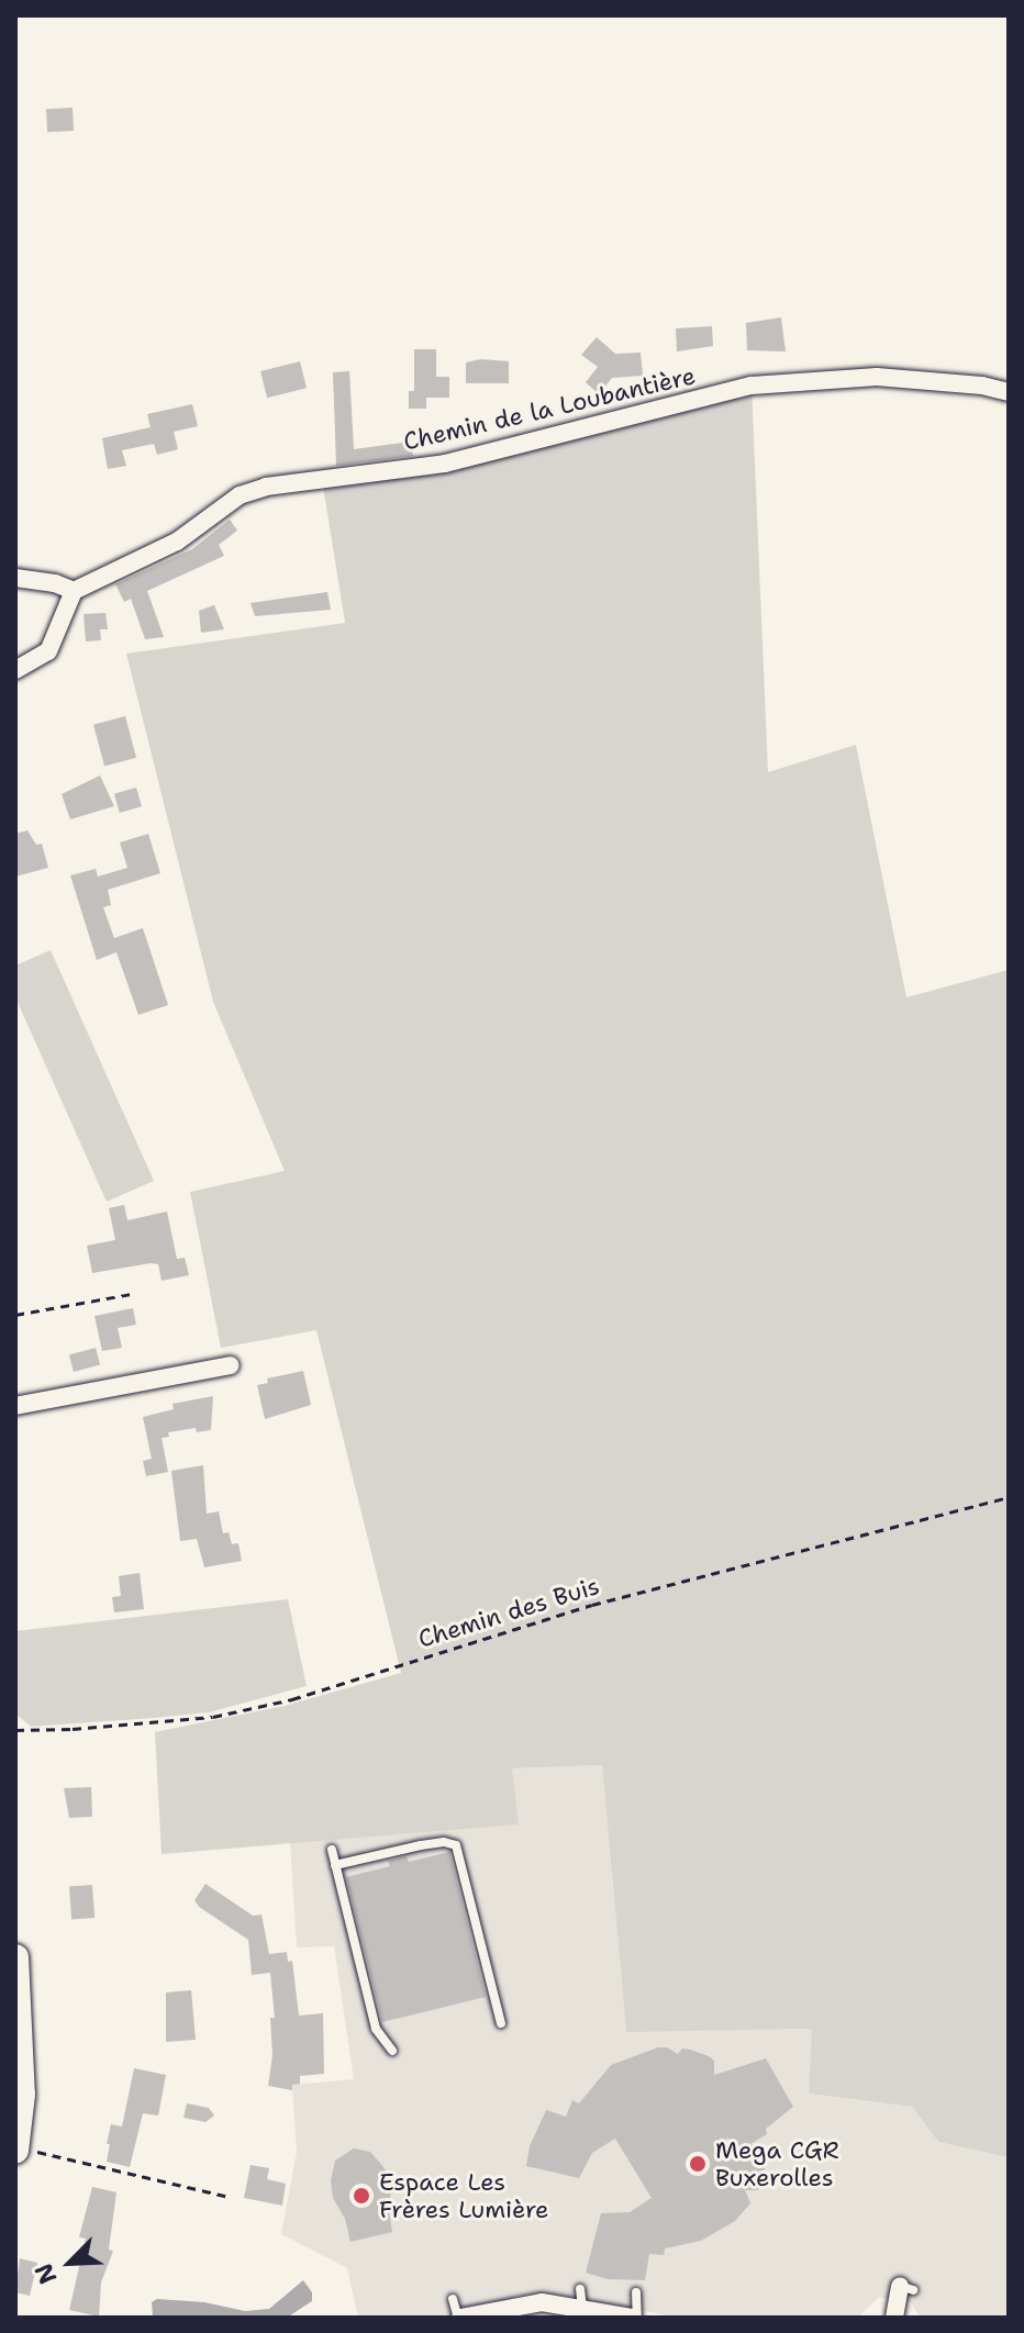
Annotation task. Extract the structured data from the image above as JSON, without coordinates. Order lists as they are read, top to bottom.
{
  "streets": {
    "street": ["Chemin de la Loubantière"],
    "path": ["Chemin des Buis"]
  },
  "places": ["Mega CGR Buxerolles", "Espace Les Frères Lumière"],
  "north": "bottom left"
}
